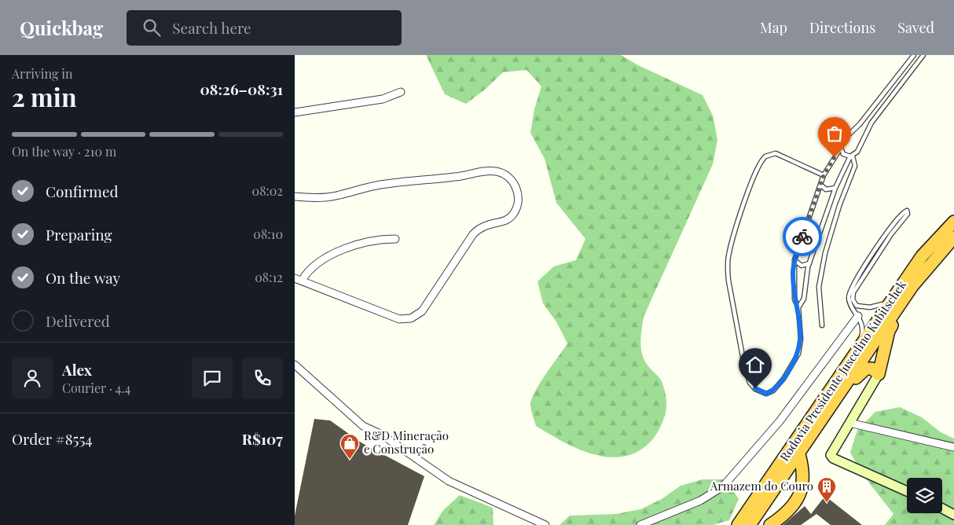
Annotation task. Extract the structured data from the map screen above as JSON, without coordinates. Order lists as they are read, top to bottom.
{
  "streets": {
    "highway": ["Rodovia Presidente Juscelino Kubitschek"]
  },
  "places": {
    "shop": ["R&D Mineração e Construção"],
    "building": ["Armazem do Couro"]
  },
  "page": {
    "header": "Quickbag",
    "search": "Search here",
    "nav": ["Map", "Directions", "Saved"],
    "heading": ["2 min", "Arriving in", "08:26–08:31"],
    "panel": [
      "Alex",
      "Courier · 4.4",
      "Order #8554",
      "R$107"
    ],
    "bar": "On the way · 210 m",
    "list": [
      ["Confirmed", "08:02"],
      ["Preparing", "08:10"],
      ["On the way", "08:12"],
      "Delivered"
    ]
  }
}
